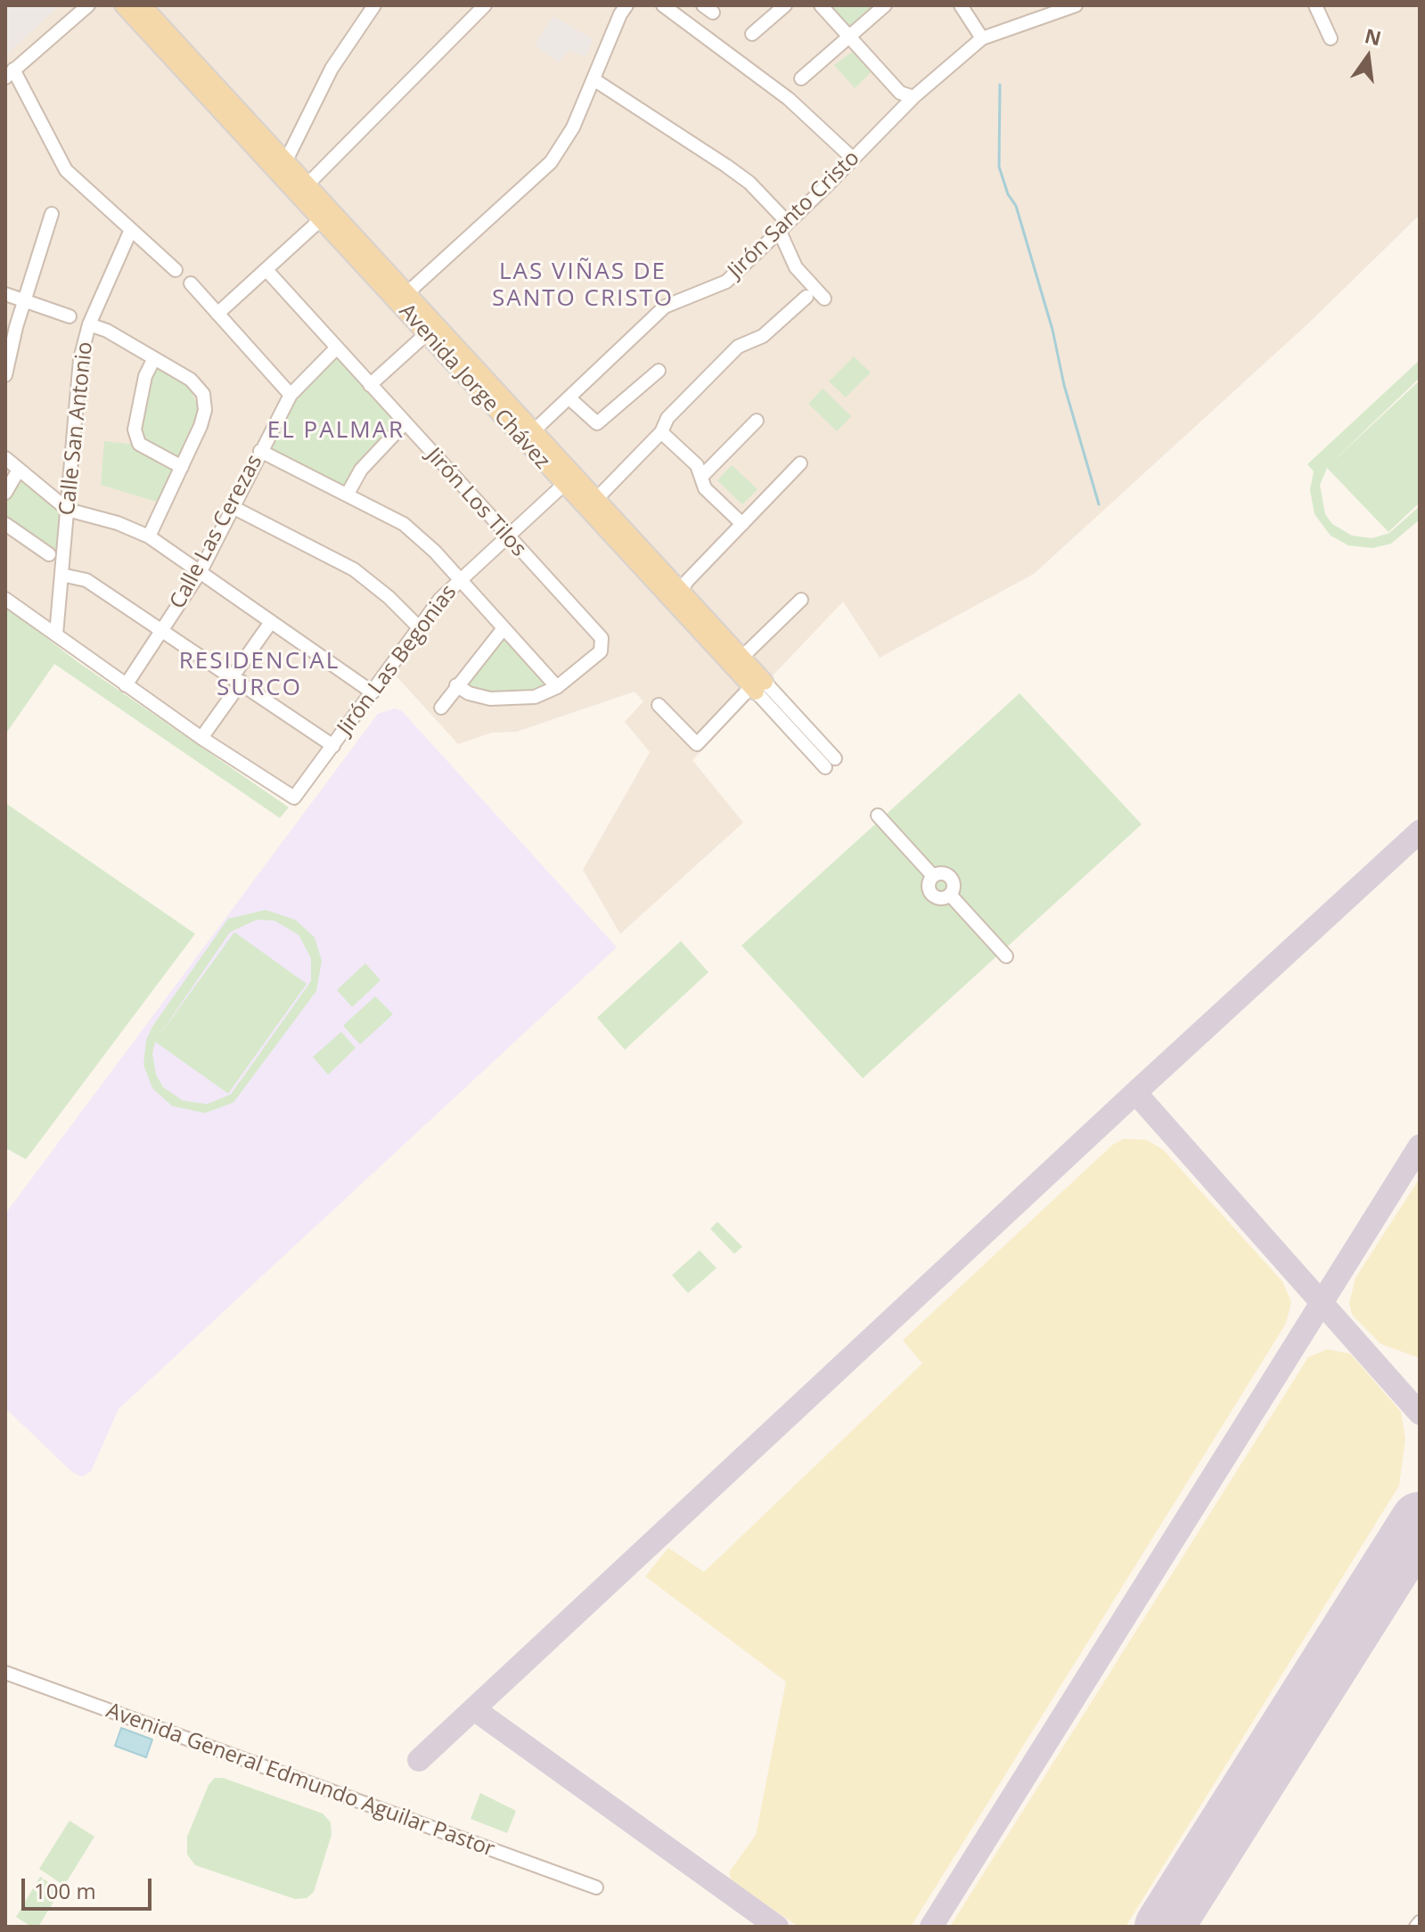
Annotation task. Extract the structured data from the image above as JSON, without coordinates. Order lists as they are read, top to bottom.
{
  "streets": {
    "main road": ["Avenida Jorge Chávez"],
    "street": [
      "Jirón Santo Cristo",
      "Calle San Antonio",
      "Jirón Los Tilos",
      "Calle Las Cerezas",
      "Jirón Las Begonias",
      "Avenida General Edmundo Aguilar Pastor"
    ]
  },
  "crossings": [
    ["Jirón Santo Cristo", "Avenida Jorge Chávez"],
    ["Avenida Jorge Chávez", "Jirón Las Begonias"],
    ["Jirón Los Tilos", "Calle Las Cerezas"],
    ["Jirón Los Tilos", "Jirón Las Begonias"]
  ],
  "districts": ["LAS VIÑAS DE SANTO CRISTO", "EL PALMAR", "RESIDENCIAL SURCO"],
  "scale_bar": "100 m",
  "north": "top"
}
